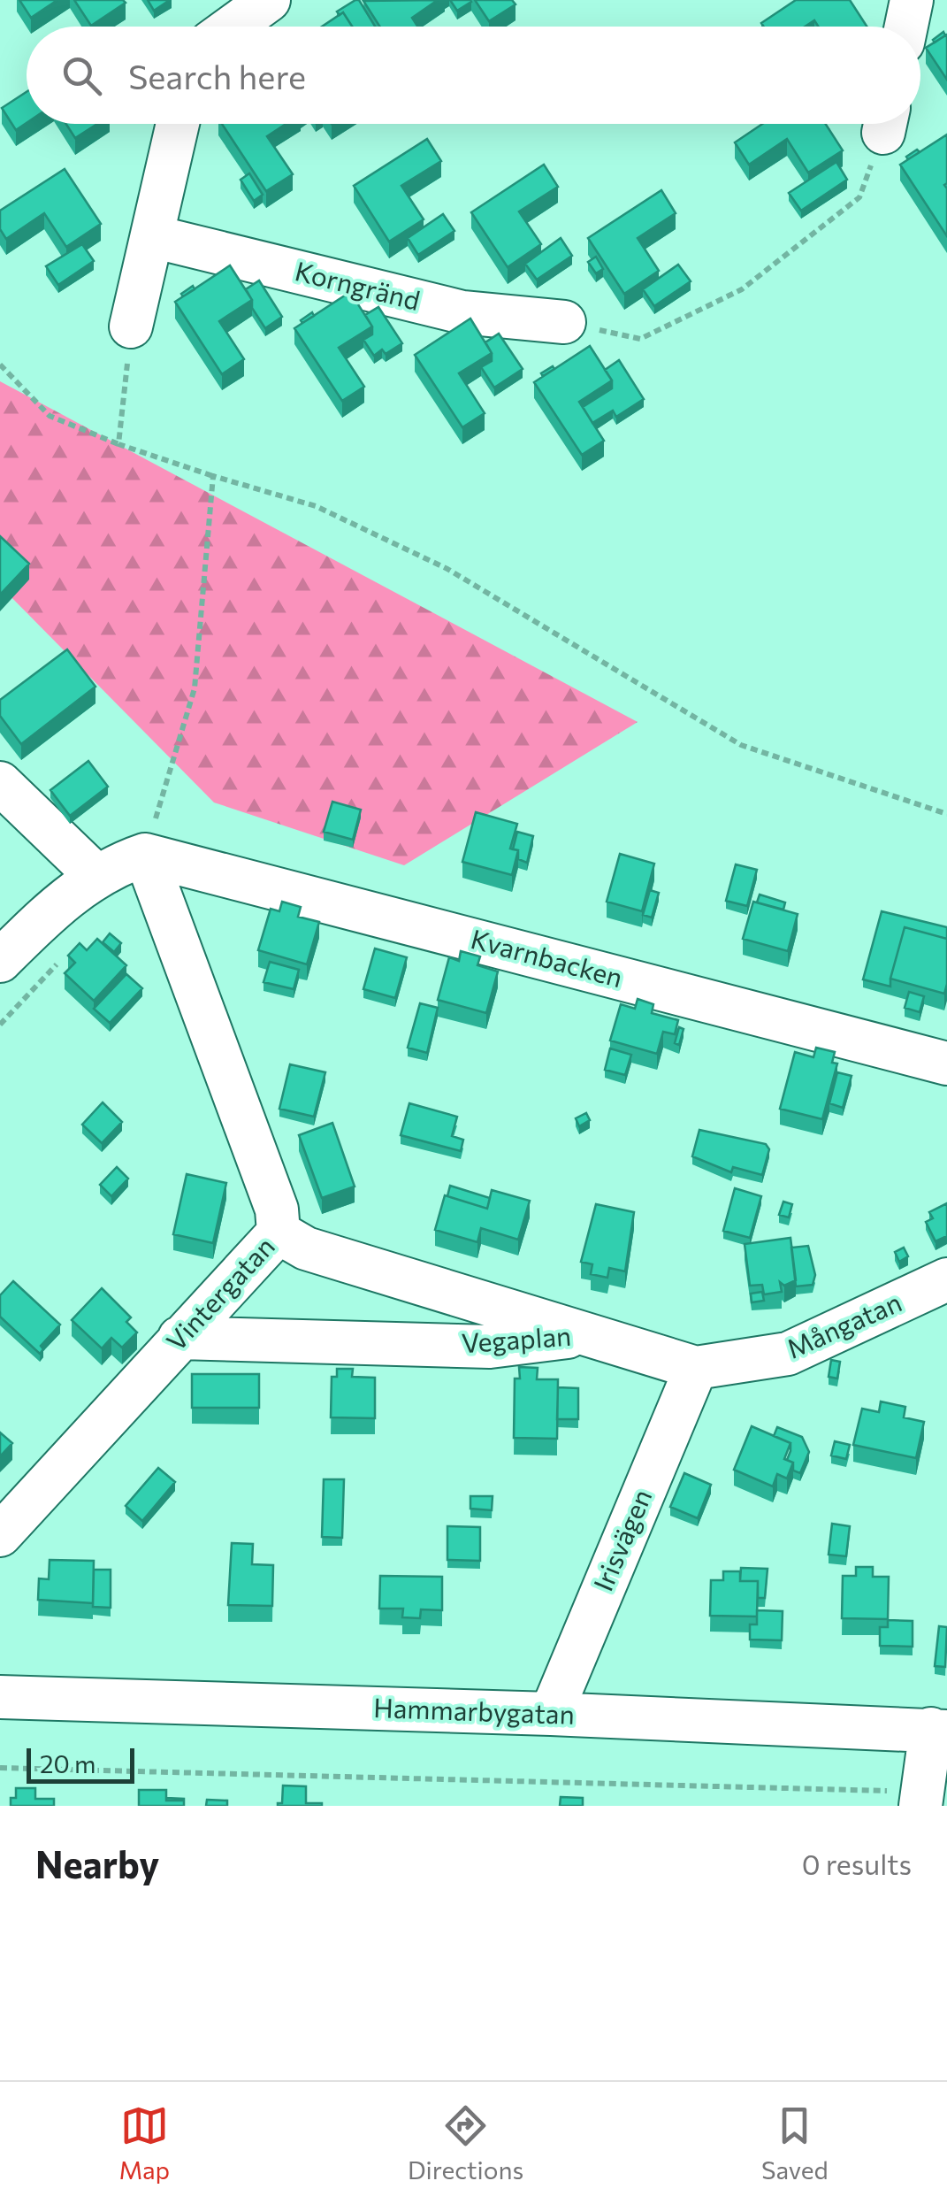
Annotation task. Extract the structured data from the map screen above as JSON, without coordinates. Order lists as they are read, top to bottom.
{
  "streets": {
    "street": [
      "Korngränd",
      "Kvarnbacken",
      "Vintergatan",
      "Mångatan",
      "Vegaplan",
      "Irisvägen",
      "Hammarbygatan"
    ]
  },
  "crossings": [
    ["Kvarnbacken", "Vintergatan"],
    ["Vintergatan", "Vegaplan"],
    ["Mångatan", "Vegaplan"],
    ["Mångatan", "Irisvägen"],
    ["Irisvägen", "Hammarbygatan"]
  ],
  "scale_bar": "20 m",
  "page": {
    "search": "Search here",
    "scale": "20 m",
    "heading": ["Nearby", "0 results"],
    "nav": ["Map", "Directions", "Saved"]
  }
}
